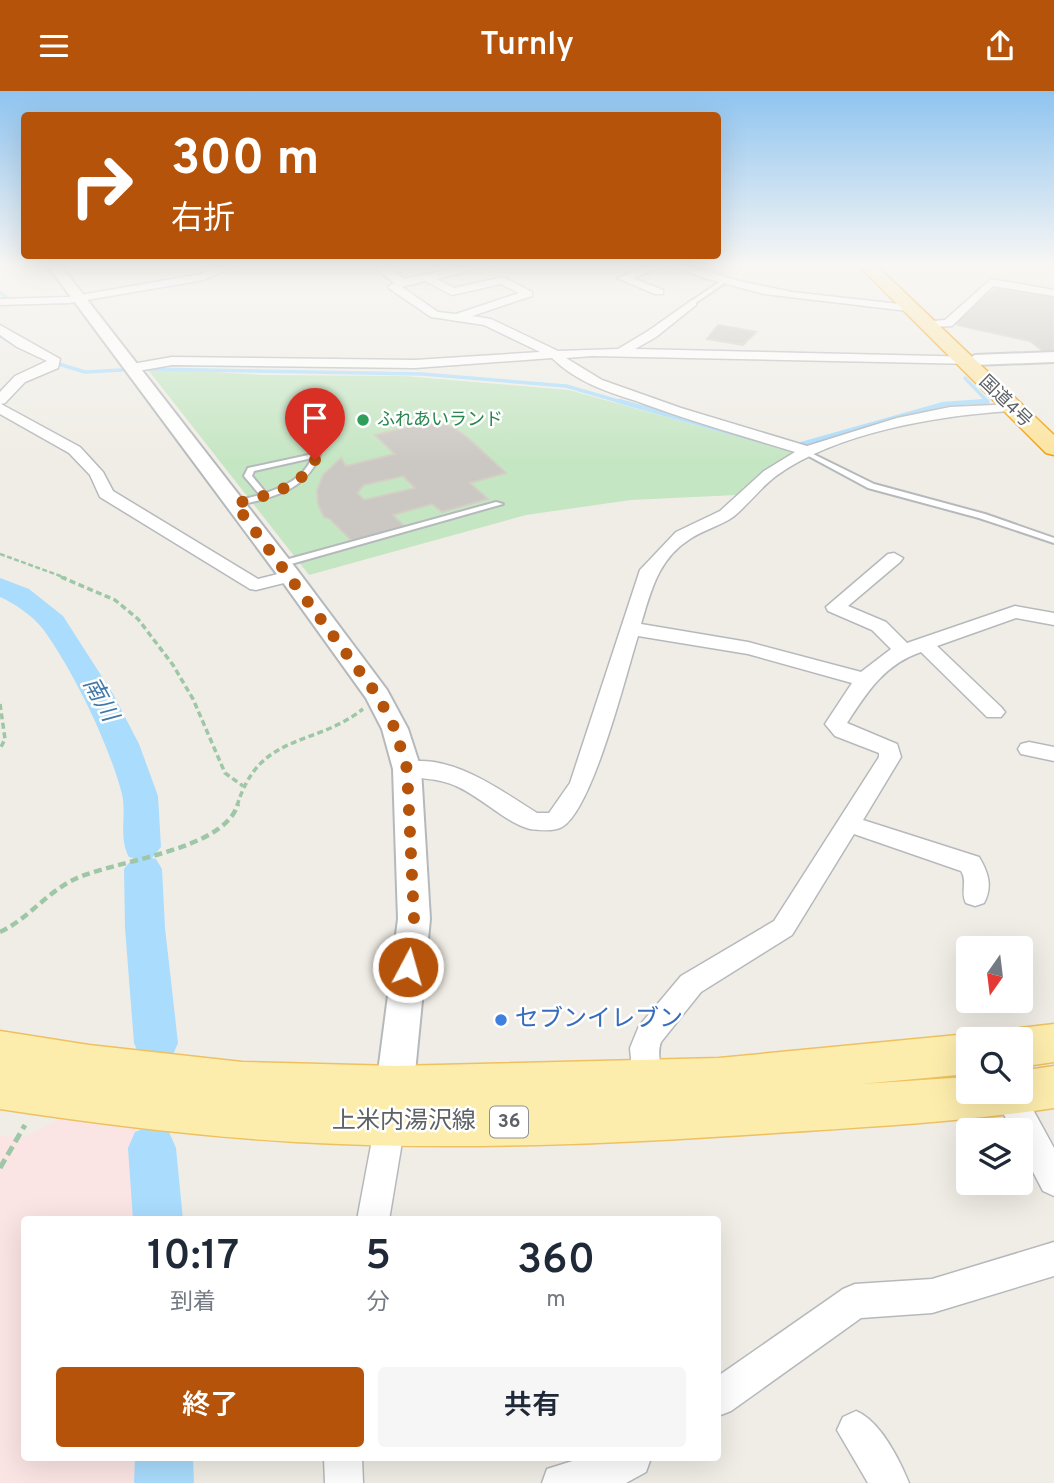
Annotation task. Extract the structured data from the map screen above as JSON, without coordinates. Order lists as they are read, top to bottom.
{
  "streets": {
    "highway": ["国道4号"],
    "main road": ["上米内湯沢線", "36"]
  },
  "water": ["南川"],
  "places": ["ふれあいランド", "セブンイレブン"],
  "north": "bottom",
  "page": {
    "header": "Turnly",
    "turn": ["300 m", "右折"],
    "eta": [
      "10:17",
      "到着",
      "5",
      "分",
      "360",
      "m"
    ],
    "buttons": ["終了", "共有"]
  }
}
